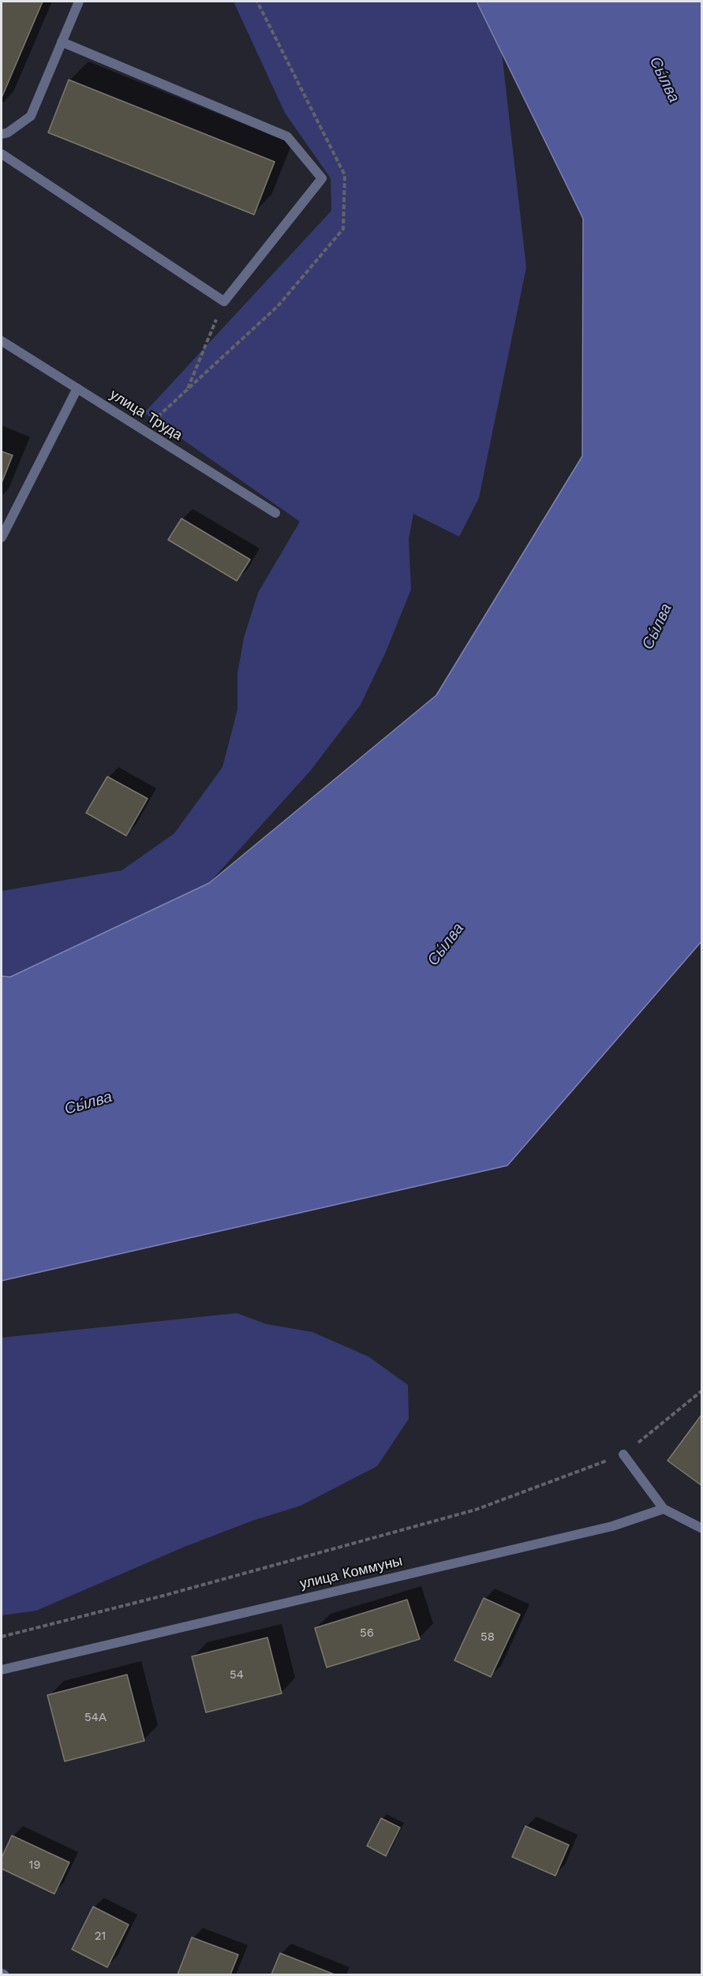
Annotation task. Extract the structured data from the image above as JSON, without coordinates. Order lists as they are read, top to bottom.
{
  "streets": {
    "street": ["улица Труда", "улица Коммуны"]
  },
  "water": ["Сы́лва"],
  "house_numbers": [
    "56",
    "58",
    "54",
    "54А",
    "19",
    "21"
  ]
}
